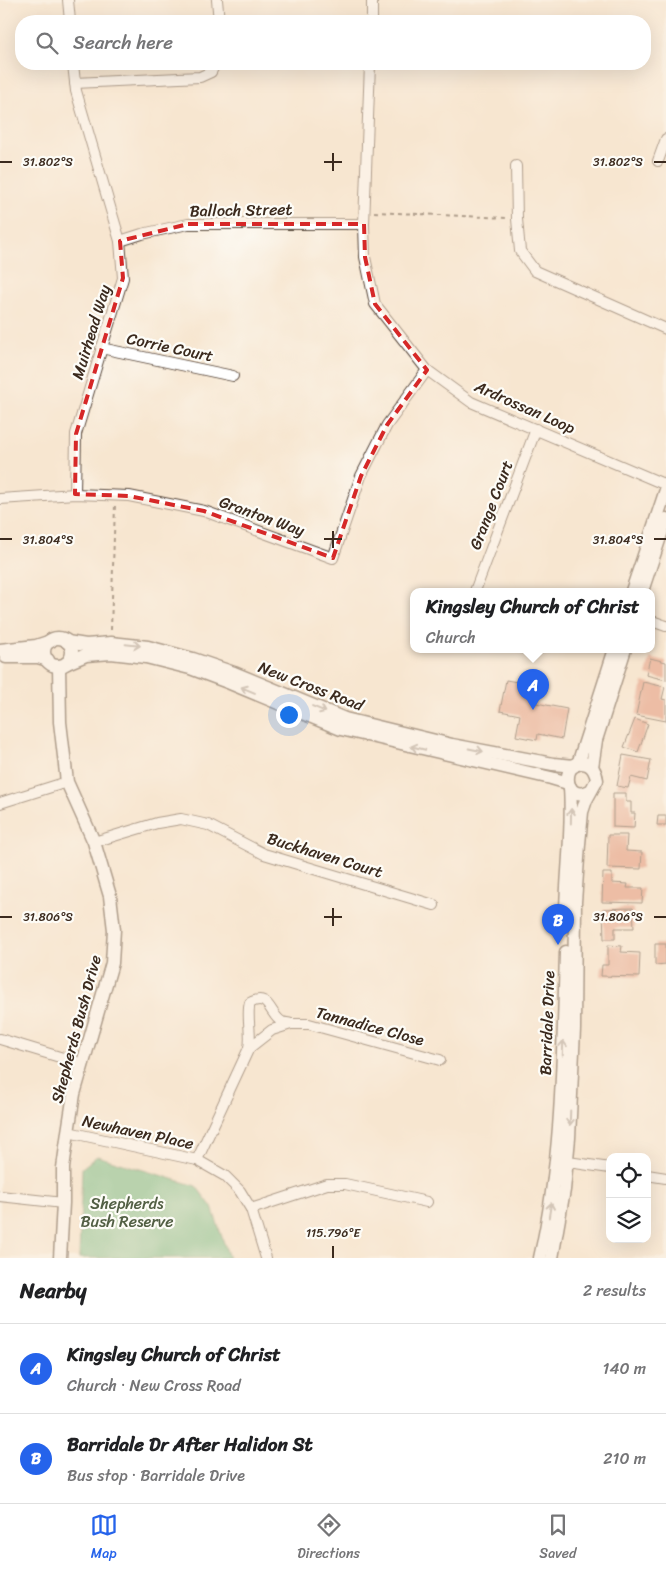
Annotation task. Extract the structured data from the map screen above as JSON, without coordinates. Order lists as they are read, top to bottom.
{
  "streets": {
    "street": [
      "Balloch Street",
      "Muirhead Way",
      "Corrie Court",
      "Ardrossan Loop",
      "Grange Court",
      "Granton Way",
      "New Cross Road",
      "Buckhaven Court",
      "Barridale Drive",
      "Tannadice Close",
      "Shepherds Bush Drive",
      "Newhaven Place"
    ]
  },
  "crossings": [
    ["Balloch Street", "Muirhead Way"],
    ["Balloch Street", "Ardrossan Loop"],
    ["Muirhead Way", "Corrie Court"],
    ["Muirhead Way", "Granton Way"],
    ["Ardrossan Loop", "Grange Court"],
    ["Ardrossan Loop", "Granton Way"],
    ["New Cross Road", "Barridale Drive"],
    ["New Cross Road", "Shepherds Bush Drive"],
    ["Buckhaven Court", "Shepherds Bush Drive"],
    ["Tannadice Close", "Newhaven Place"],
    ["Shepherds Bush Drive", "Newhaven Place"]
  ],
  "parks": ["Shepherds Bush Reserve"],
  "page": {
    "search": "Search here",
    "popup": ["Kingsley Church of Christ", "Church"],
    "pins": ["A", "B"],
    "heading": ["Nearby", "2 results"],
    "list": [
      {
        "mark": "A",
        "name": "Kingsley Church of Christ",
        "note": "Church · New Cross Road",
        "value": "140 m"
      },
      {
        "mark": "B",
        "name": "Barridale Dr After Halidon St",
        "note": "Bus stop · Barridale Drive",
        "value": "210 m"
      }
    ],
    "nav": ["Map", "Directions", "Saved"]
  },
  "coordinates": [
    "31.802°S",
    "31.804°S",
    "31.806°S",
    "115.796°E"
  ]
}
